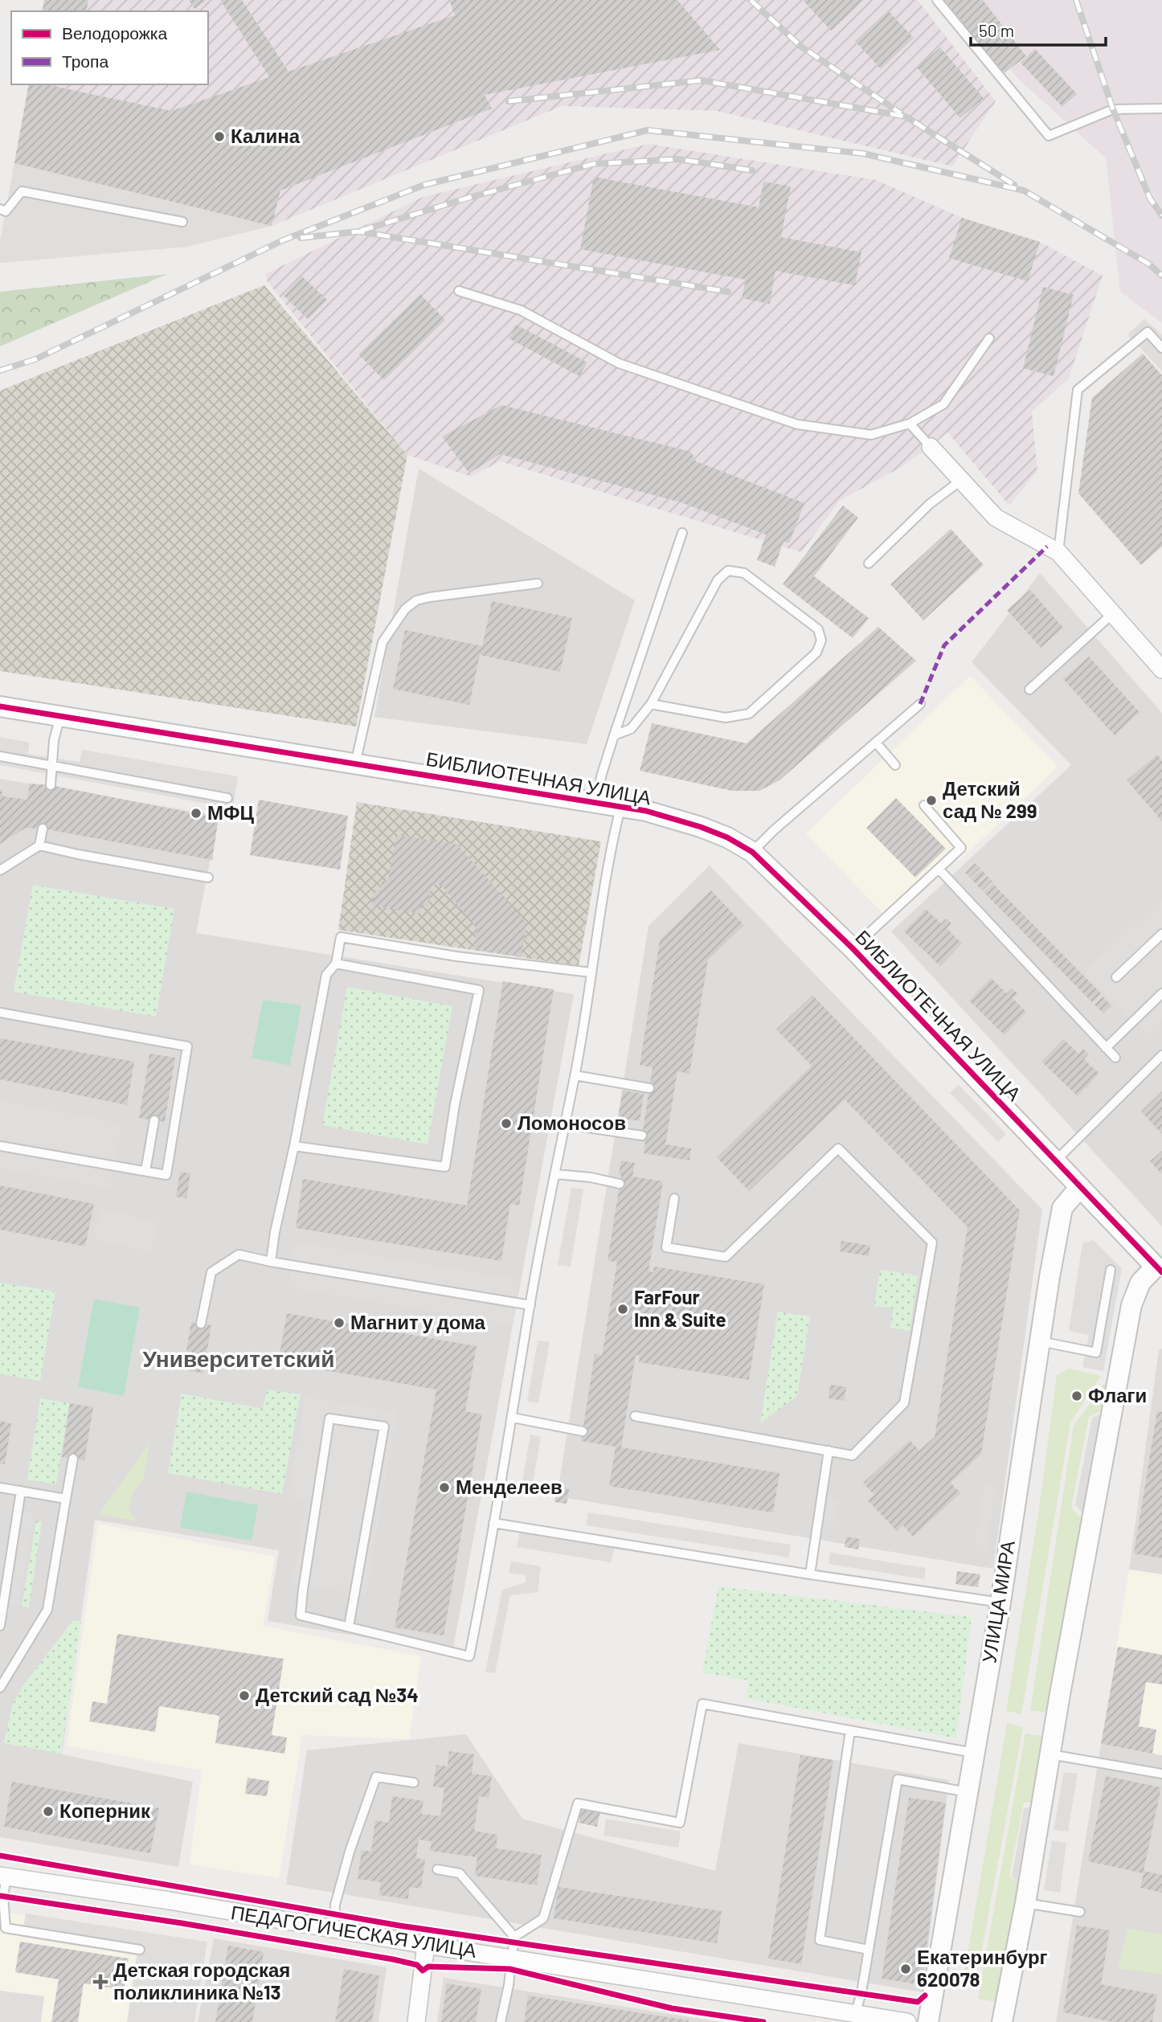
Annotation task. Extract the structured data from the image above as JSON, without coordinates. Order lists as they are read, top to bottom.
{
  "streets": {
    "street": ["БИБЛИОТЕЧНАЯ УЛИЦА", "УЛИЦА МИРА", "ПЕДАГОГИЧЕСКАЯ УЛИЦА"]
  },
  "crossings": [
    ["БИБЛИОТЕЧНАЯ УЛИЦА", "УЛИЦА МИРА"]
  ],
  "districts": ["Университетский"],
  "places": {
    "other": [
      "Калина",
      "Детский сад № 299",
      "МФЦ",
      "Ломоносов",
      "FarFour Inn & Suite",
      "Магнит у дома",
      "Флаги",
      "Менделеев",
      "Детский сад №34",
      "Коперник",
      "Екатеринбург 620078"
    ],
    "health": ["Детская городская поликлиника №13"]
  },
  "legend": ["Велодорожка", "Тропа"],
  "scale_bar": "50 m"
}
